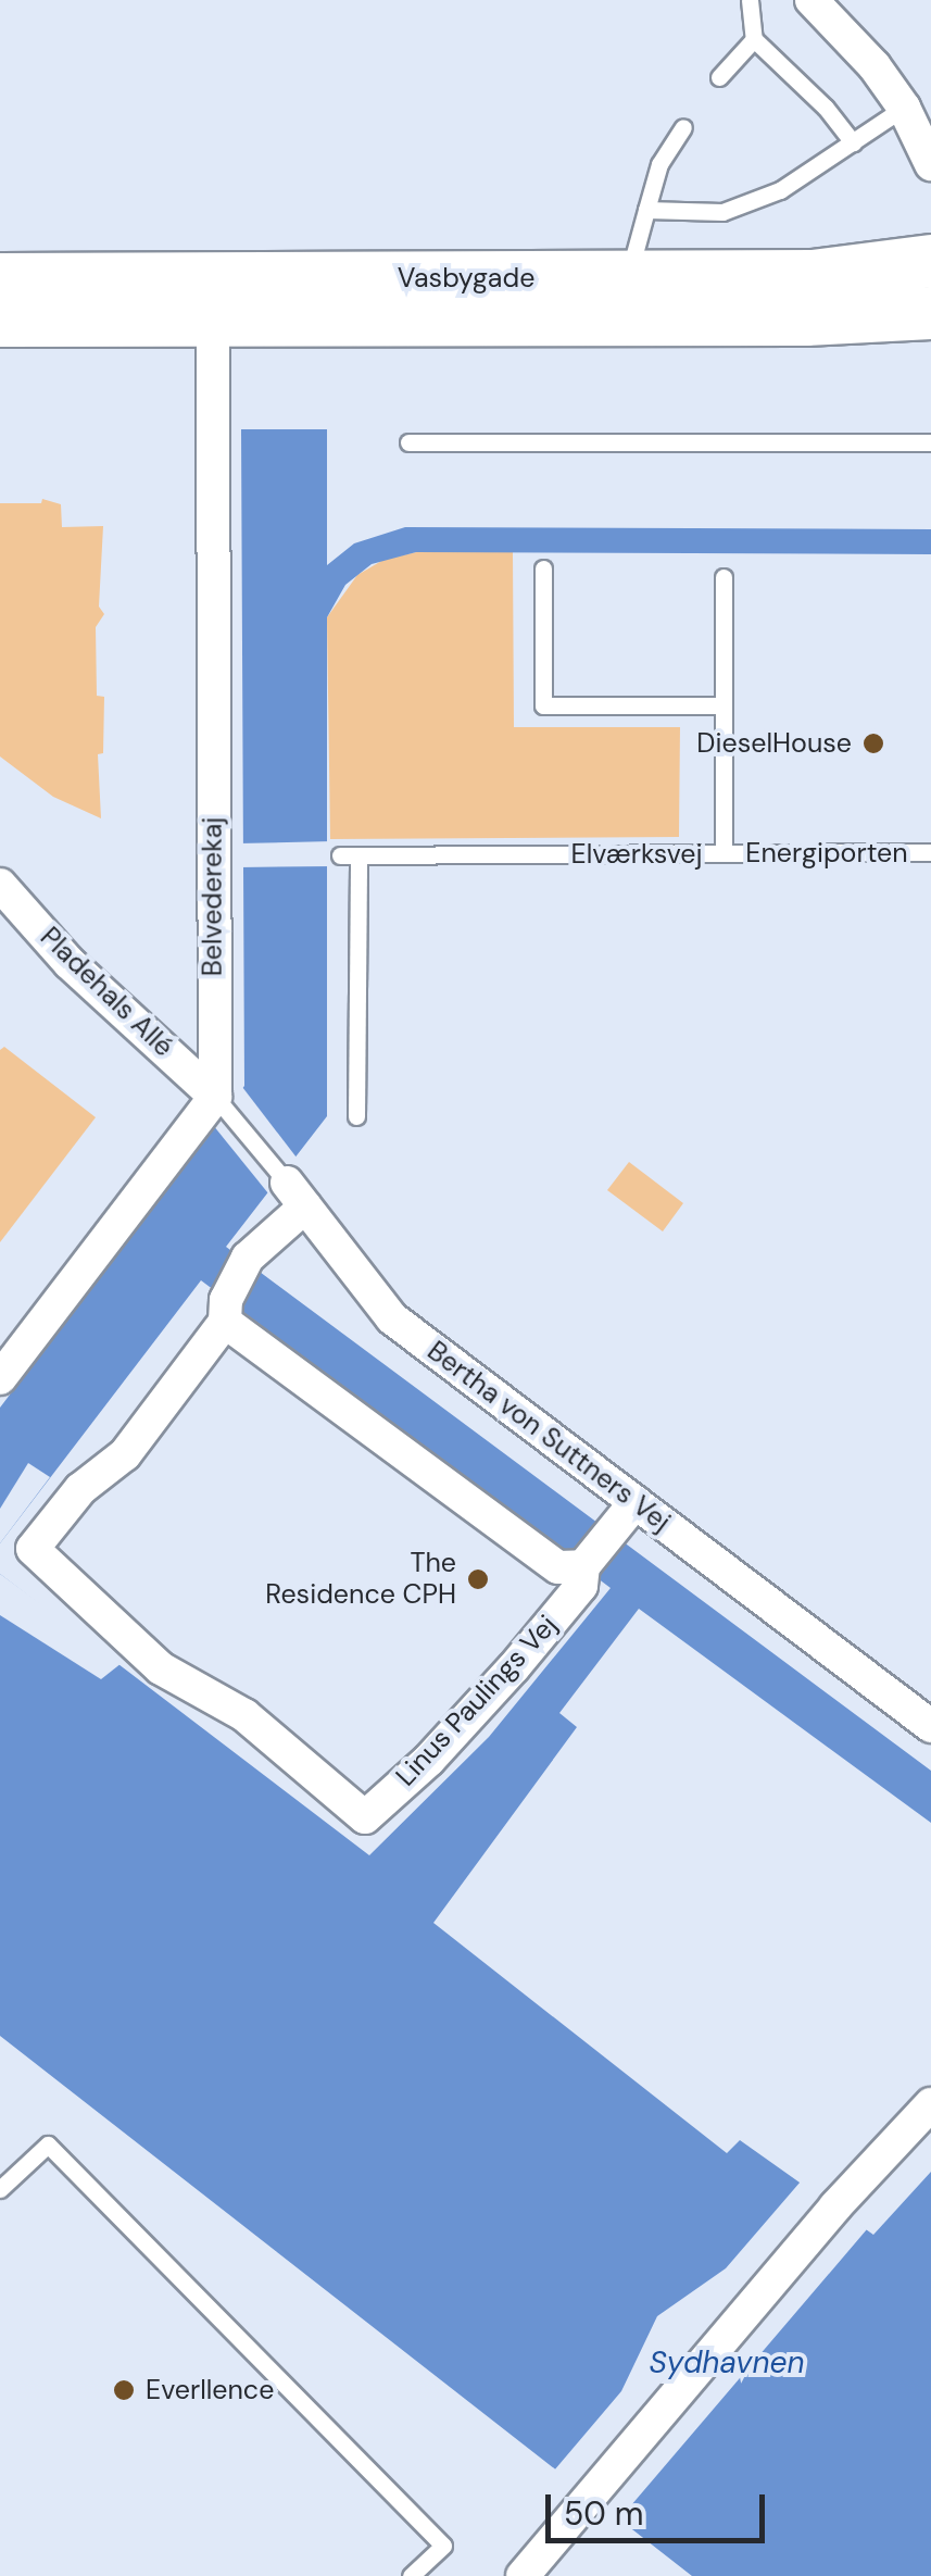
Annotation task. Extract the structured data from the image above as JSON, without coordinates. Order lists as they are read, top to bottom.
{
  "streets": {
    "main road": ["Vasbygade"],
    "street": [
      "Belvederekaj",
      "Pladehals Allé",
      "Bertha von Suttners Vej",
      "Linus Paulings Vej"
    ],
    "lane": ["Energiporten", "Elværksvej"]
  },
  "crossings": [
    ["Vasbygade", "Belvederekaj"],
    ["Energiporten", "Elværksvej"],
    ["Belvederekaj", "Pladehals Allé"],
    ["Belvederekaj", "Bertha von Suttners Vej"],
    ["Pladehals Allé", "Bertha von Suttners Vej"],
    ["Bertha von Suttners Vej", "Linus Paulings Vej"]
  ],
  "water": ["Sydhavnen"],
  "places": ["DieselHouse", "The Residence CPH", "Everllence"],
  "scale_bar": "50 m"
}
